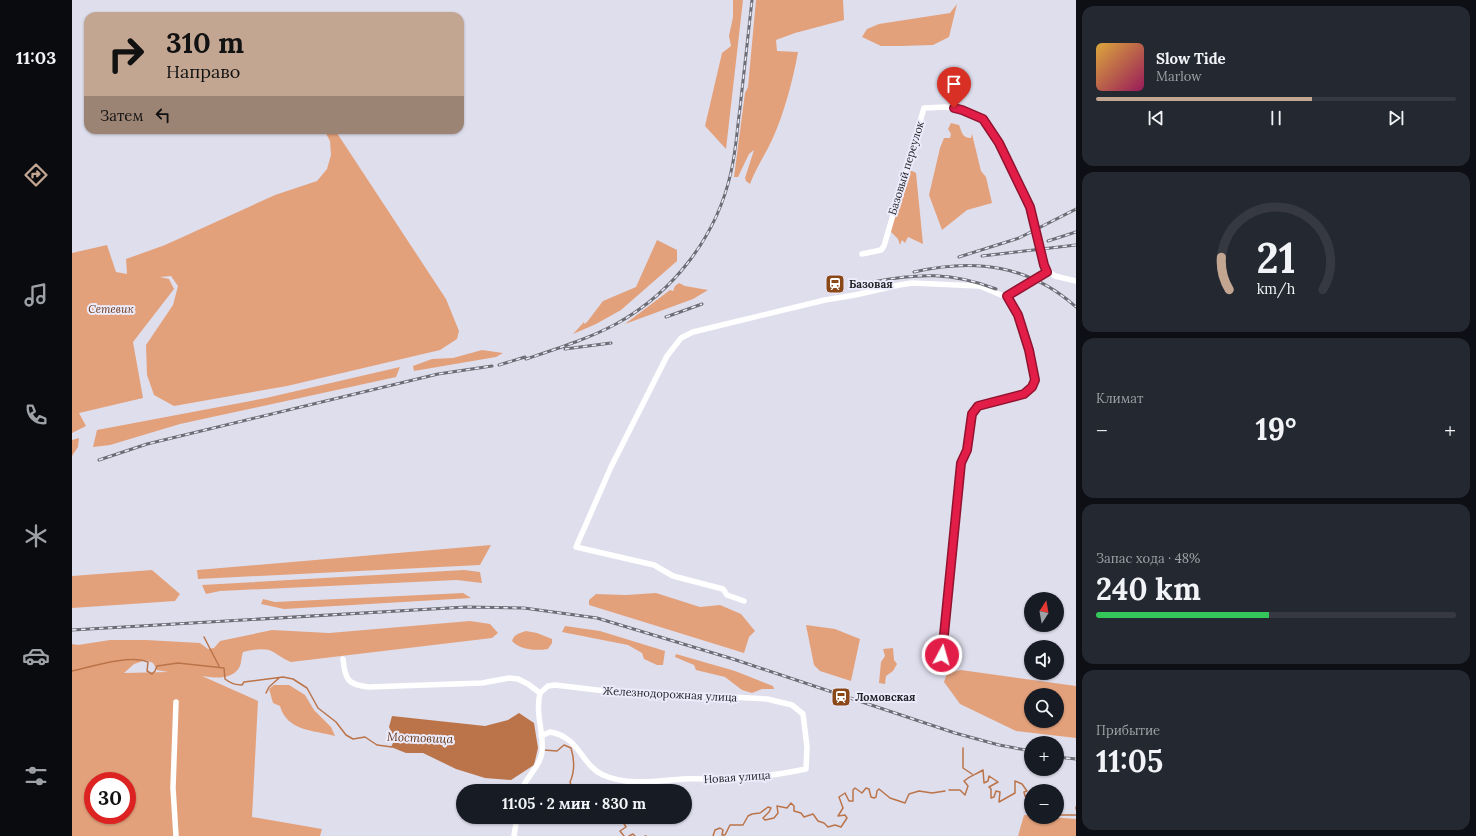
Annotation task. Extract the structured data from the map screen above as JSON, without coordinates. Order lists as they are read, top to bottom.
{
  "streets": {
    "street": ["Базовый переулок", "Железнодорожная улица", "Новая улица"]
  },
  "crossings": [
    ["Железнодорожная улица", "Новая улица"]
  ],
  "water": ["Мостовица"],
  "parks": ["Сетевик"],
  "places": {
    "station": ["Базовая", "Ломовская"]
  },
  "north": "top",
  "page": {
    "tabs": "11:03",
    "turn": ["310 m", "Направо"],
    "song": ["Slow Tide", "Marlow"],
    "then": "Затем",
    "tile": [
      "Климат",
      ["Запас хода · 48%", "240 km"],
      ["Прибытие", "11:05"]
    ],
    "heat": ["−", "19°", "+"],
    "map_buttons": ["+", "−"],
    "limit": "30",
    "trip": "11:05 · 2 мин · 830 m",
    "gauge": ["21", "km/h"]
  }
}
